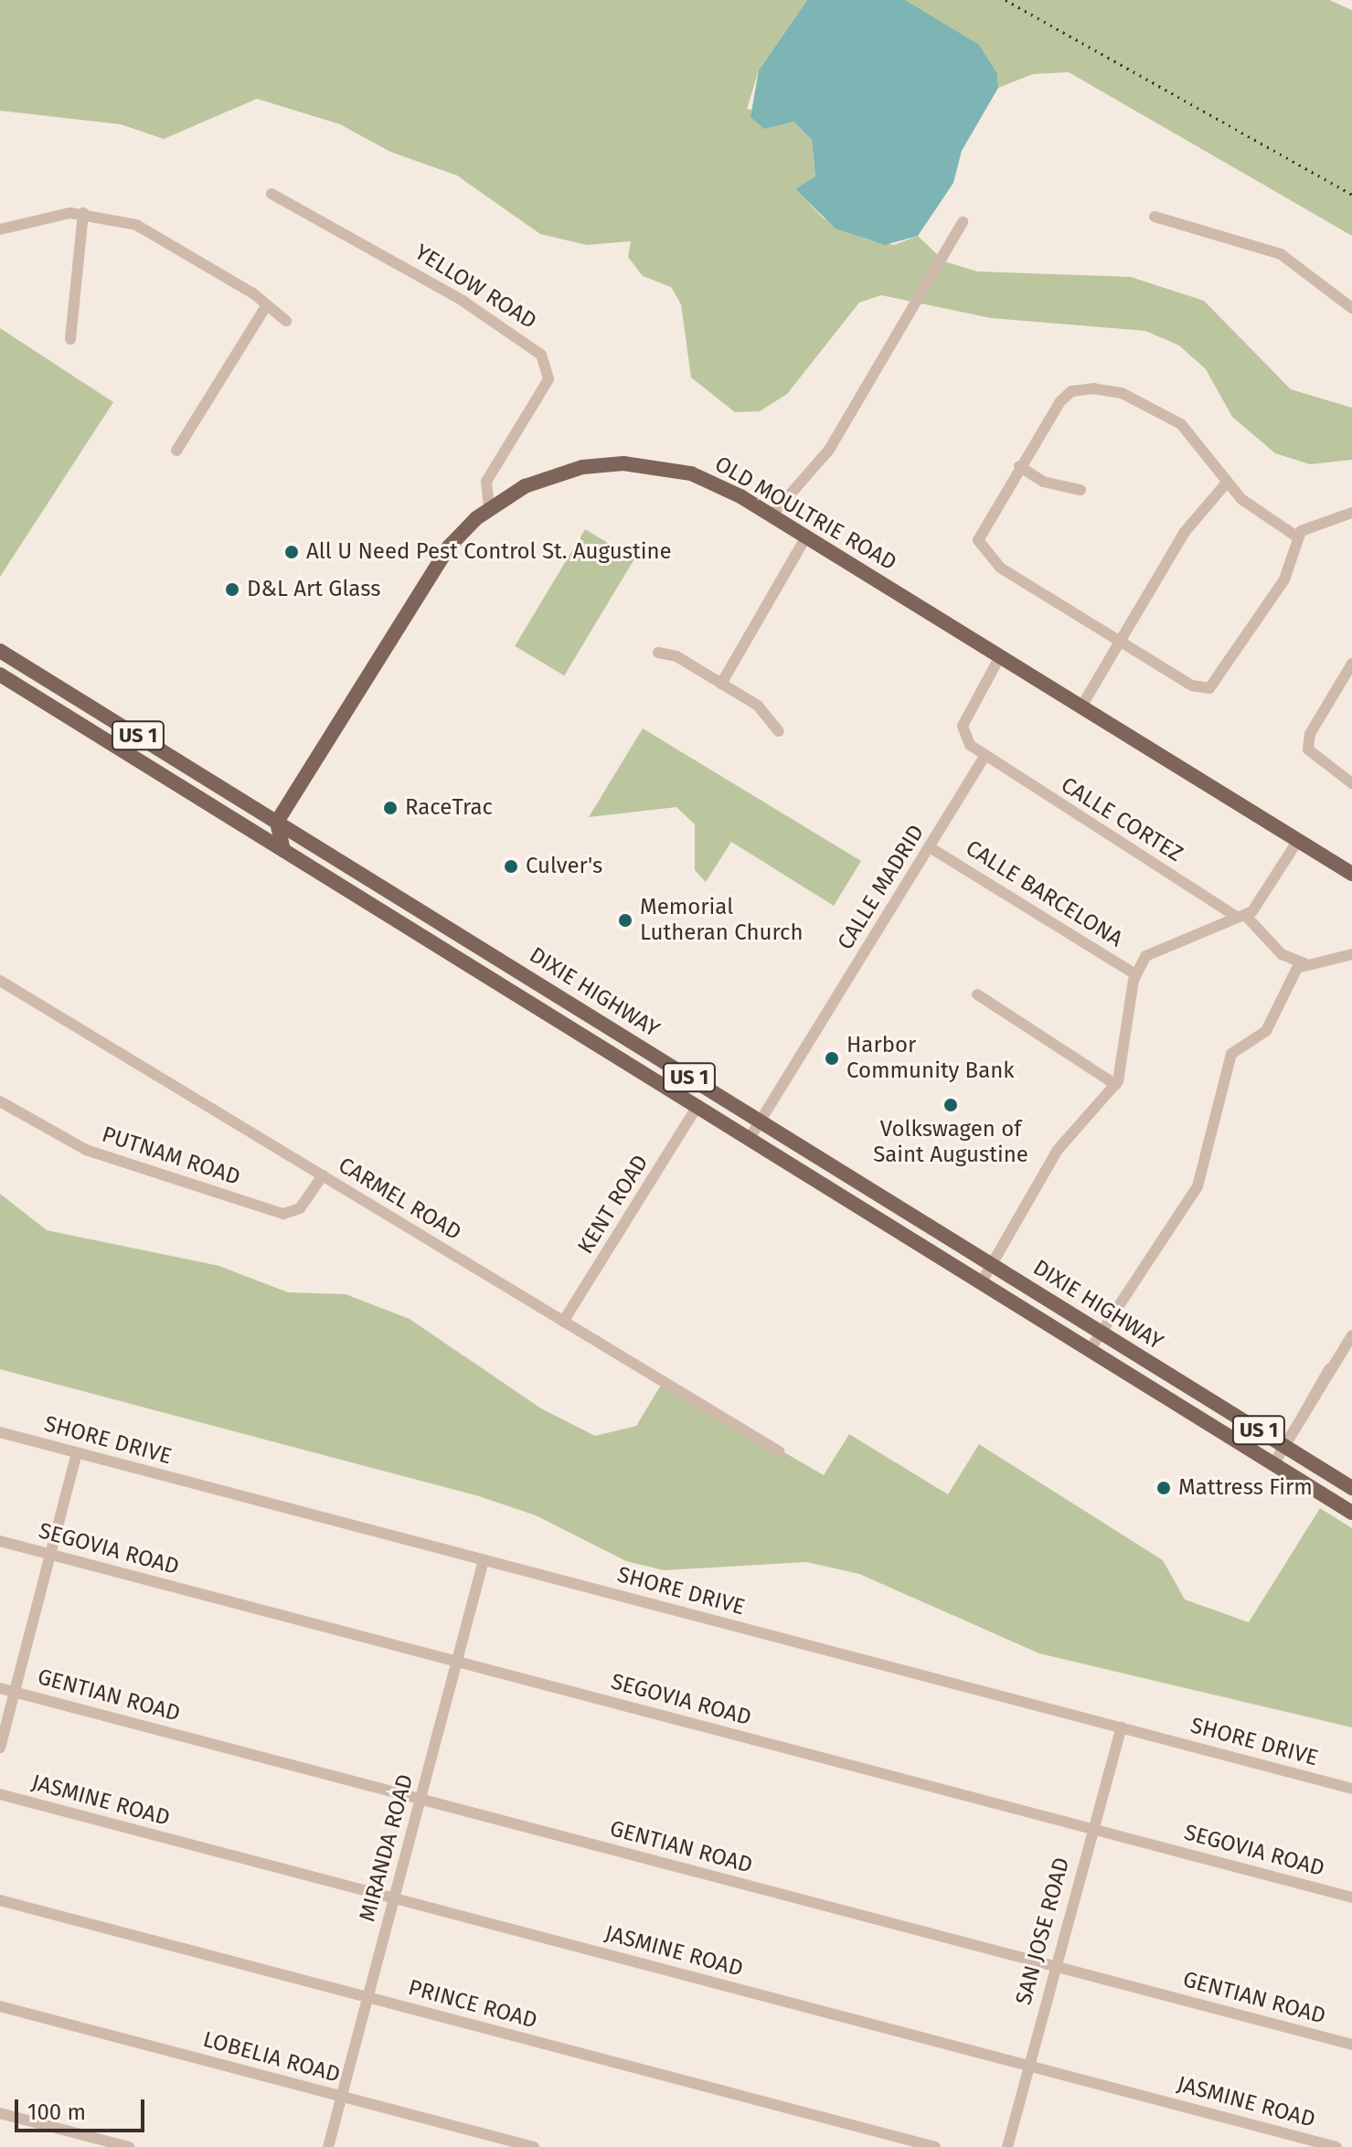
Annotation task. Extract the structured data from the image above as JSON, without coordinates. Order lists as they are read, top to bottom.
{
  "streets": {
    "main road": ["OLD MOULTRIE ROAD", "US 1", "DIXIE HIGHWAY"],
    "street": [
      "YELLOW ROAD",
      "CALLE CORTEZ",
      "CALLE MADRID",
      "CALLE BARCELONA",
      "PUTNAM ROAD",
      "CARMEL ROAD",
      "KENT ROAD",
      "SHORE DRIVE",
      "SEGOVIA ROAD",
      "GENTIAN ROAD",
      "JASMINE ROAD",
      "MIRANDA ROAD",
      "SAN JOSE ROAD",
      "PRINCE ROAD",
      "LOBELIA ROAD"
    ]
  },
  "crossings": [
    ["YELLOW ROAD", "OLD MOULTRIE ROAD"],
    ["OLD MOULTRIE ROAD", "DIXIE HIGHWAY"],
    ["US 1", "CALLE MADRID"],
    ["US 1", "KENT ROAD"],
    ["CALLE CORTEZ", "CALLE MADRID"],
    ["CALLE MADRID", "CALLE BARCELONA"],
    ["CALLE MADRID", "DIXIE HIGHWAY"],
    ["PUTNAM ROAD", "CARMEL ROAD"],
    ["CARMEL ROAD", "KENT ROAD"],
    ["SHORE DRIVE", "MIRANDA ROAD"],
    ["SHORE DRIVE", "SAN JOSE ROAD"],
    ["SEGOVIA ROAD", "MIRANDA ROAD"],
    ["SEGOVIA ROAD", "SAN JOSE ROAD"],
    ["GENTIAN ROAD", "MIRANDA ROAD"],
    ["GENTIAN ROAD", "SAN JOSE ROAD"],
    ["JASMINE ROAD", "MIRANDA ROAD"],
    ["JASMINE ROAD", "SAN JOSE ROAD"],
    ["MIRANDA ROAD", "PRINCE ROAD"],
    ["MIRANDA ROAD", "LOBELIA ROAD"]
  ],
  "places": [
    "All U Need Pest Control St. Augustine",
    "D&L Art Glass",
    "RaceTrac",
    "Culver's",
    "Memorial Lutheran Church",
    "Harbor Community Bank",
    "Volkswagen of Saint Augustine",
    "Mattress Firm"
  ],
  "scale_bar": "100 m"
}
